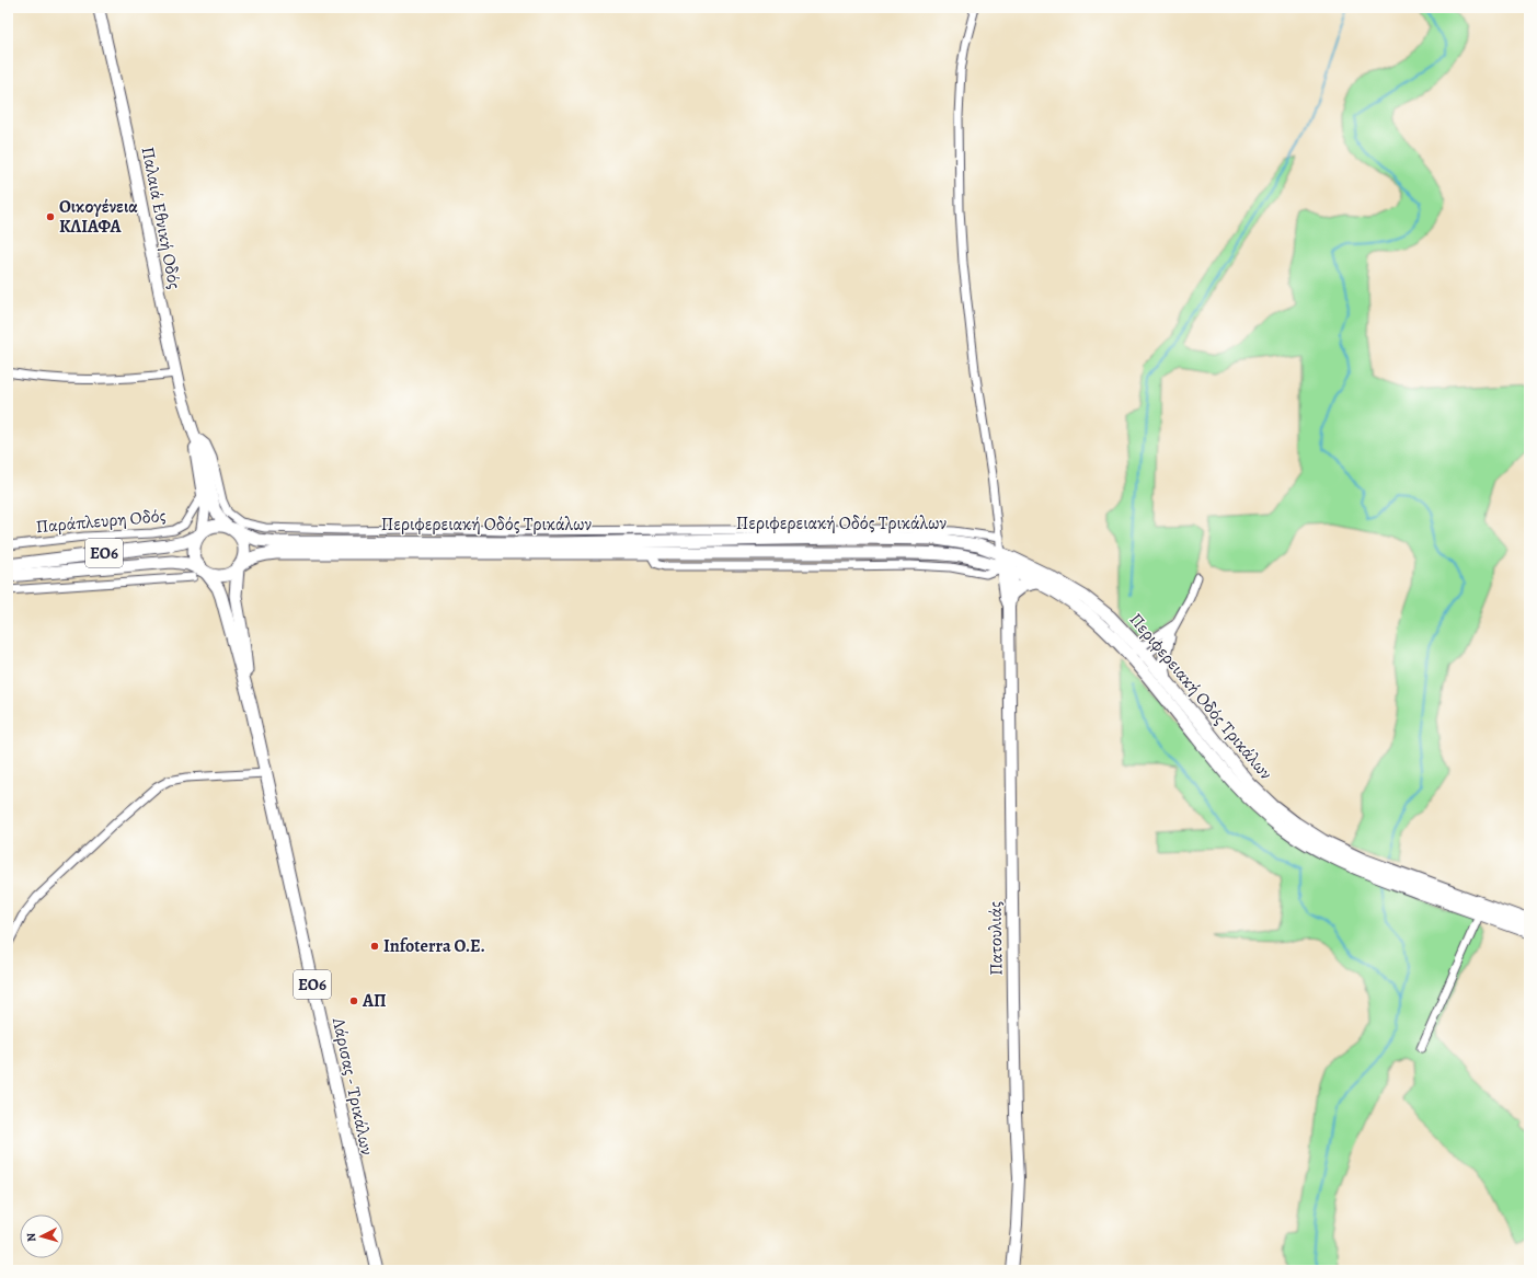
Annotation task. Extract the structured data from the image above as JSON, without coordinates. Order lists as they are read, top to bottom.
{
  "streets": {
    "main road": ["Περιφερειακή Οδός Τρικάλων", "ΕΟ6", "Λάρισας - Τρικάλων"],
    "street": ["Παλαιά Εθνική Οδός", "Παράπλευρη Οδός", "Πατουλιάς"]
  },
  "crossings": [
    ["Παλαιά Εθνική Οδός", "Παράπλευρη Οδός"],
    ["Παλαιά Εθνική Οδός", "Περιφερειακή Οδός Τρικάλων"],
    ["Παλαιά Εθνική Οδός", "ΕΟ6"],
    ["Παλαιά Εθνική Οδός", "Λάρισας - Τρικάλων"],
    ["Περιφερειακή Οδός Τρικάλων", "ΕΟ6"],
    ["Περιφερειακή Οδός Τρικάλων", "Πατουλιάς"],
    ["Περιφερειακή Οδός Τρικάλων", "Λάρισας - Τρικάλων"],
    ["ΕΟ6", "Λάρισας - Τρικάλων"]
  ],
  "places": ["Οικογένεια ΚΛΙΑΦΑ", "Infoterra Ο.Ε.", "ΑΠ"],
  "north": "left"
}
